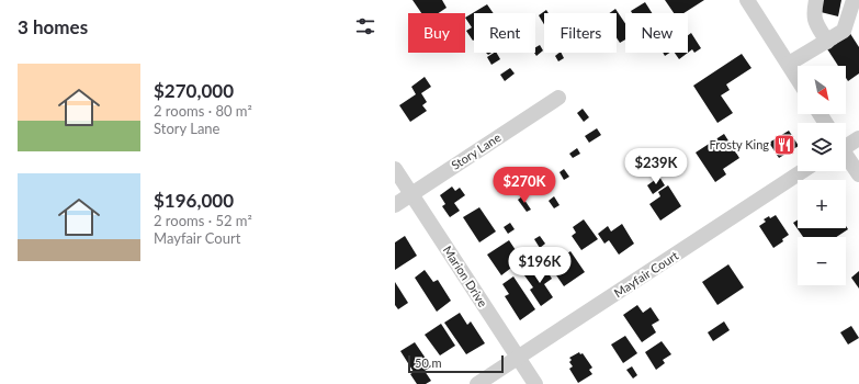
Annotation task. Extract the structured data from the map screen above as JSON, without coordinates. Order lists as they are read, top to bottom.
{
  "streets": {
    "street": ["Story Lane", "Mayfair Court", "Marion Drive"]
  },
  "crossings": [
    ["Story Lane", "Marion Drive"],
    ["Mayfair Court", "Marion Drive"]
  ],
  "places": {
    "restaurant": ["Frosty King"]
  },
  "scale_bar": "50 m",
  "north": "bottom right",
  "page": {
    "heading": "3 homes",
    "chip": [
      "Buy",
      "Rent",
      "Filters",
      "New"
    ],
    "list": [
      {
        "name": "$270,000",
        "note": "2 rooms · 80 m² · Story Lane"
      },
      {
        "name": "$196,000",
        "note": "2 rooms · 52 m² · Mayfair Court"
      }
    ],
    "map_buttons": ["+", "−"],
    "price": ["$239K", "$270K", "$196K"],
    "scale": "50 m"
  }
}
